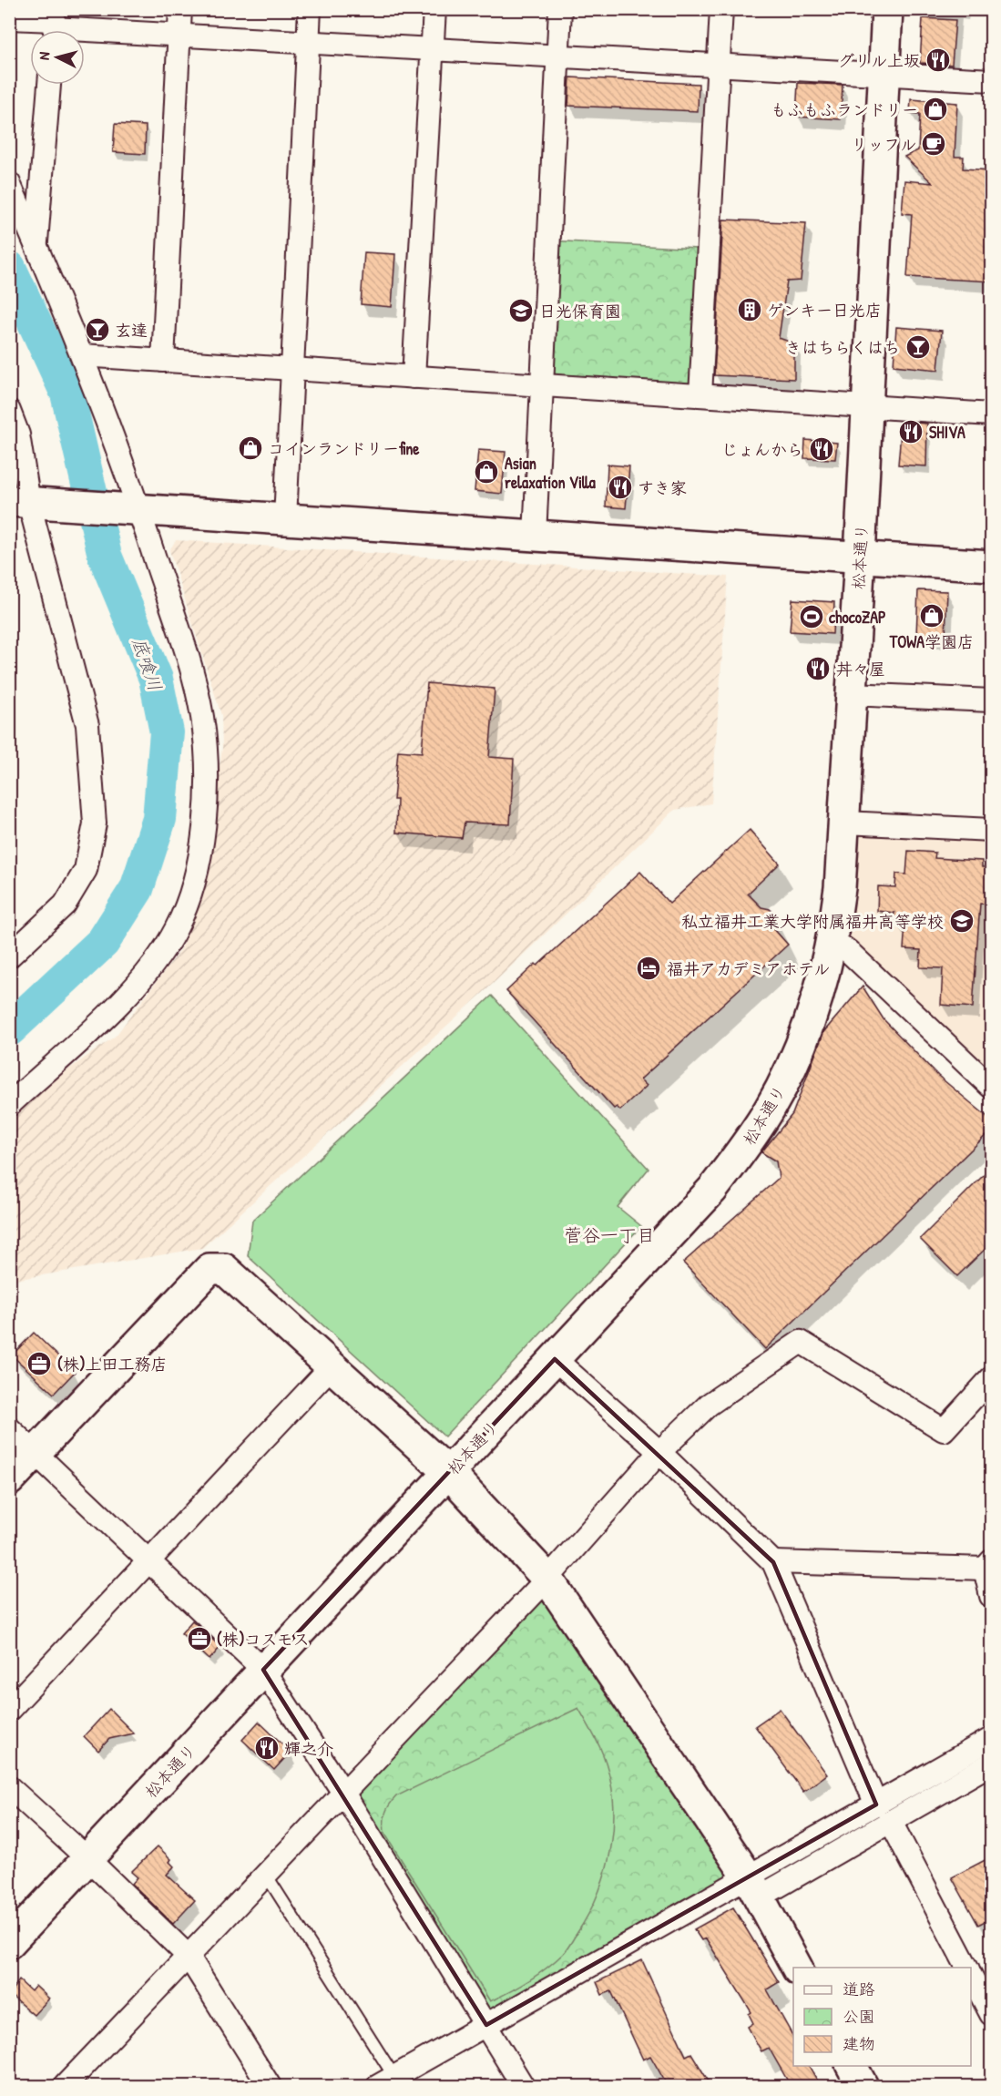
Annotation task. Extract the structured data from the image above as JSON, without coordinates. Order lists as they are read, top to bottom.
{
  "streets": {
    "street": ["松本通り"]
  },
  "districts": ["菅谷一丁目"],
  "water": ["底喰川"],
  "places": {
    "restaurant": [
      "グリル上坂",
      "SHIVA",
      "じょんから",
      "すき家",
      "丼々屋",
      "輝之介"
    ],
    "shop": [
      "もふもふランドリー",
      "コインランドリーfine",
      "Asian relaxation Villa",
      "TOWA学園店"
    ],
    "cafe": ["リッフル"],
    "building": ["ゲンキー日光店"],
    "school or university": ["日光保育園", "私立福井工業大学附属福井高等学校"],
    "bar": ["玄達", "きはちらくはち"],
    "sports": ["chocoZAP"],
    "hotel": ["福井アカデミアホテル"],
    "office": ["(株)上田工務店", "(株)コスモス"]
  },
  "legend": ["道路", "公園", "建物"],
  "north": "left"
}
